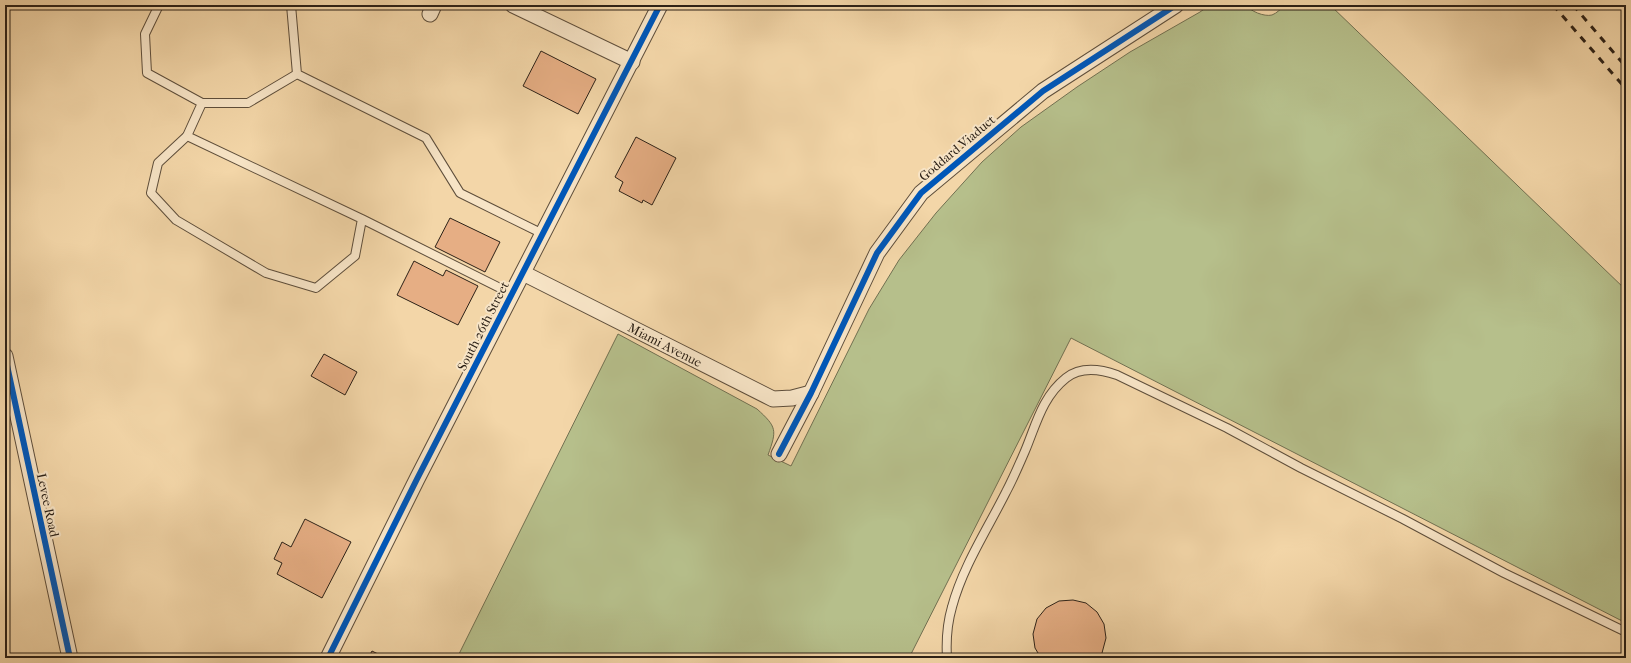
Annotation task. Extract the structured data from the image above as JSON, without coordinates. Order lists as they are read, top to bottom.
{
  "streets": {
    "street": [
      "Goddard Viaduct",
      "South 26th Street",
      "Miami Avenue",
      "Levee Road"
    ]
  },
  "crossings": [
    ["Goddard Viaduct", "Miami Avenue"],
    ["South 26th Street", "Miami Avenue"]
  ]
}
